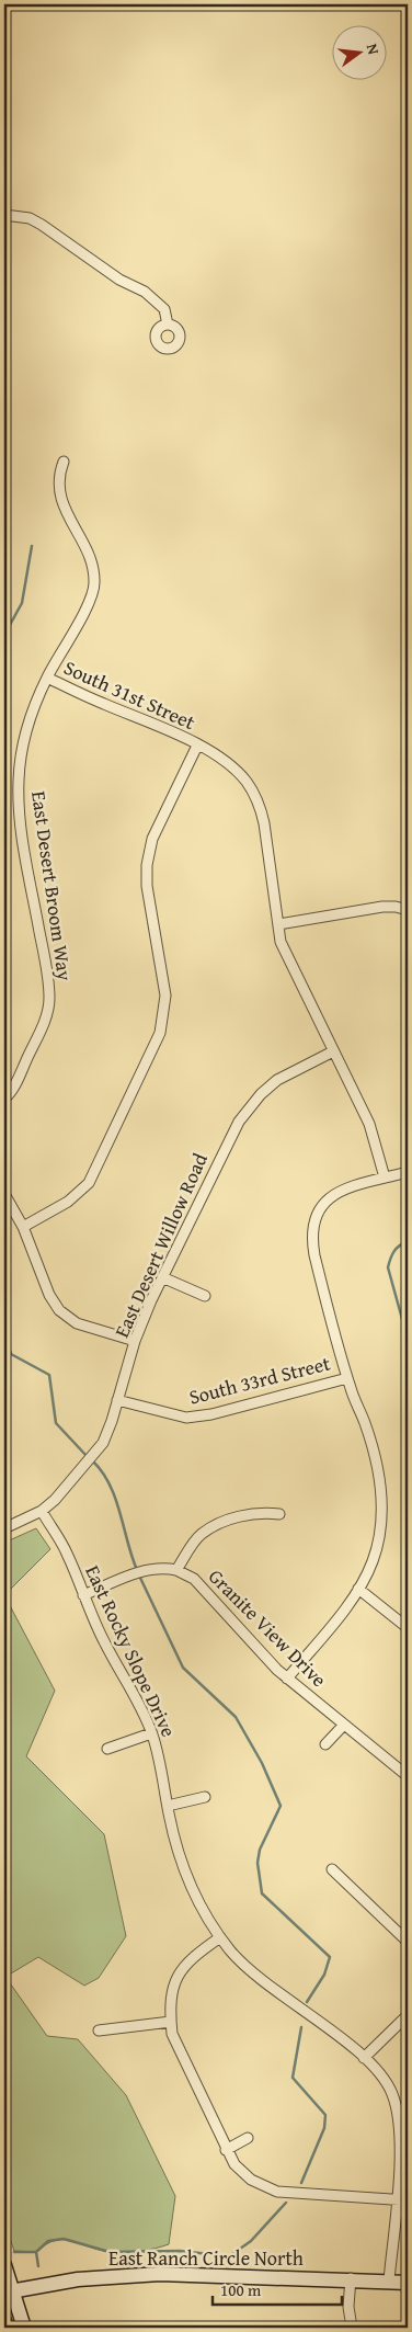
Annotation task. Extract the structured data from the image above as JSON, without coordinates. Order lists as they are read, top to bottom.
{
  "streets": {
    "street": [
      "South 31st Street",
      "East Desert Broom Way",
      "East Desert Willow Road",
      "South 33rd Street",
      "Granite View Drive",
      "East Rocky Slope Drive",
      "East Ranch Circle North"
    ]
  },
  "crossings": [
    ["South 31st Street", "East Desert Broom Way"],
    ["South 31st Street", "East Desert Willow Road"],
    ["East Desert Willow Road", "South 33rd Street"],
    ["East Desert Willow Road", "East Rocky Slope Drive"],
    ["East Rocky Slope Drive", "East Ranch Circle North"]
  ],
  "scale_bar": "100 m",
  "north": "right"
}
